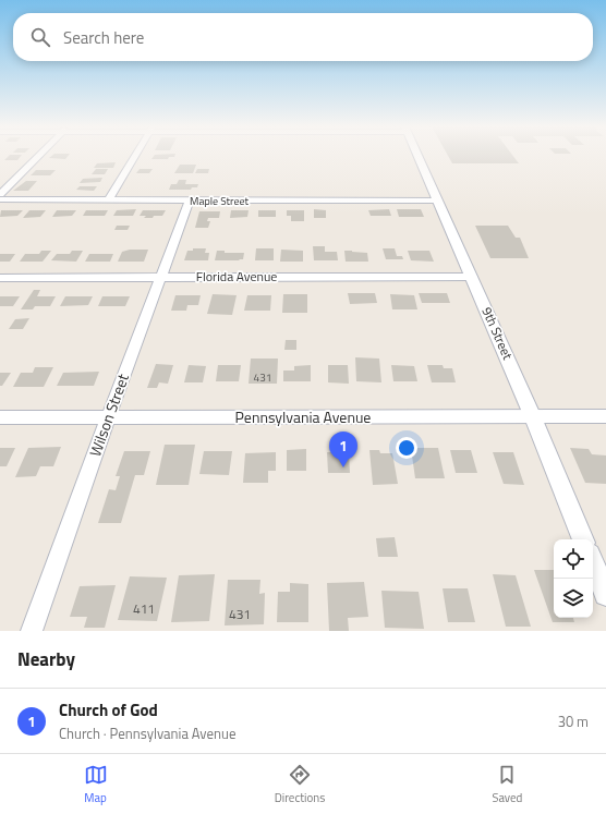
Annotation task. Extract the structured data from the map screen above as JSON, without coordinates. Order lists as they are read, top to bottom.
{
  "streets": {
    "street": [
      "Maple Street",
      "Florida Avenue",
      "9th Street",
      "Wilson Street",
      "Pennsylvania Avenue"
    ]
  },
  "crossings": [
    ["Maple Street", "9th Street"],
    ["Maple Street", "Wilson Street"],
    ["Florida Avenue", "9th Street"],
    ["Florida Avenue", "Wilson Street"],
    ["9th Street", "Pennsylvania Avenue"],
    ["Wilson Street", "Pennsylvania Avenue"]
  ],
  "house_numbers": ["431", "411", "431"],
  "page": {
    "search": "Search here",
    "pins": "1",
    "heading": "Nearby",
    "list": [
      {
        "mark": "1",
        "name": "Church of God",
        "note": "Church · Pennsylvania Avenue",
        "value": "30 m"
      }
    ],
    "nav": ["Map", "Directions", "Saved"]
  }
}
